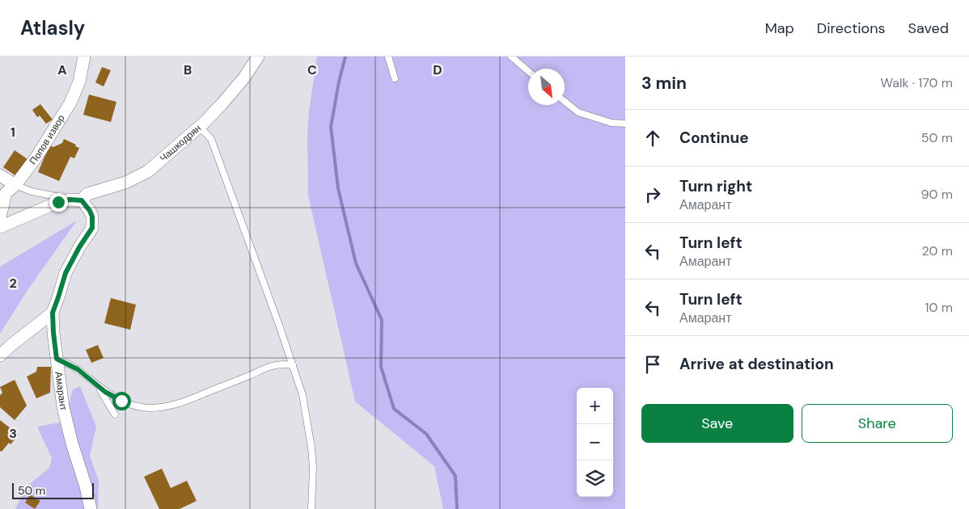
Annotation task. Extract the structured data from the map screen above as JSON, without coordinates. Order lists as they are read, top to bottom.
{
  "streets": {
    "street": ["Попов извор", "Чашкодрян", "Амарант"]
  },
  "crossings": [
    ["Чашкодрян", "Амарант"]
  ],
  "scale_bar": "50 m",
  "north": "bottom right",
  "page": {
    "header": "Atlasly",
    "nav": ["Map", "Directions", "Saved"],
    "heading": ["3 min", "Walk · 170 m"],
    "list": [
      ["Continue", "50 m"],
      ["Turn right", "Амарант", "90 m"],
      ["Turn left", "Амарант", "20 m"],
      ["Turn left", "Амарант", "10 m"],
      "Arrive at destination"
    ],
    "map_buttons": ["+", "−"],
    "buttons": ["Save", "Share"],
    "scale": "50 m"
  },
  "grid": {
    "columns": [
      "A",
      "B",
      "C",
      "D"
    ],
    "rows": ["1", "2", "3"]
  }
}
